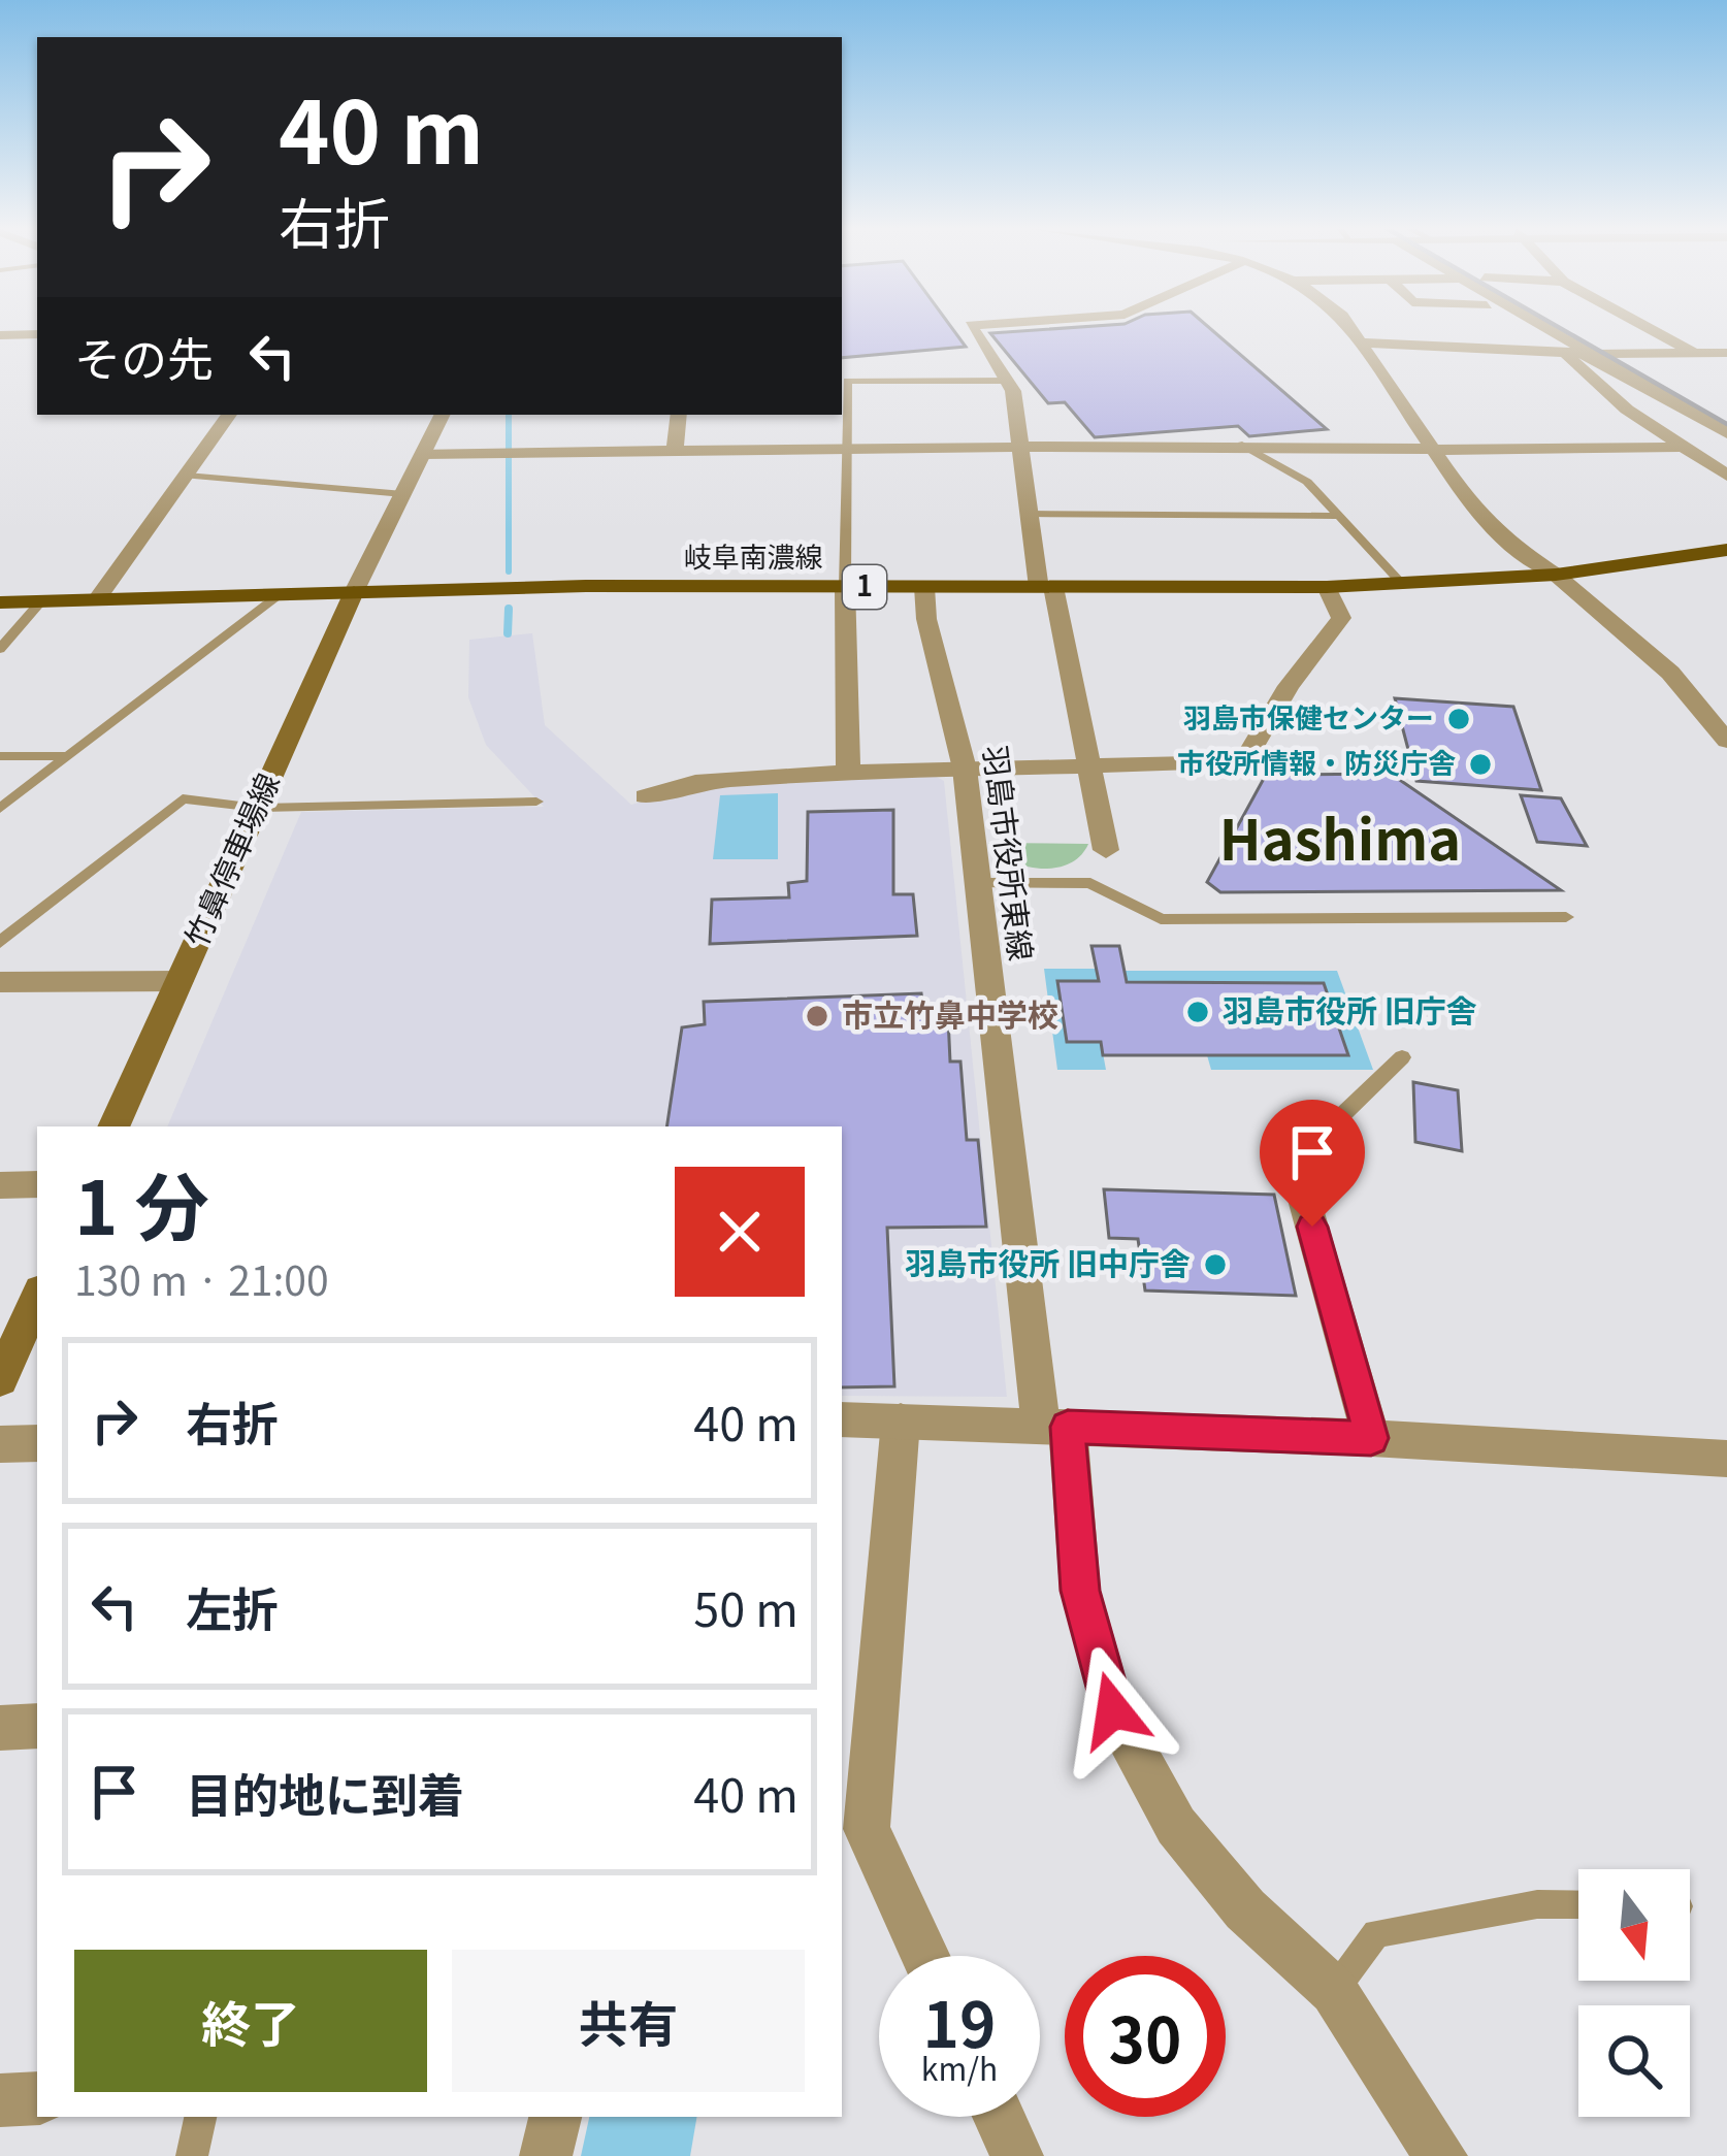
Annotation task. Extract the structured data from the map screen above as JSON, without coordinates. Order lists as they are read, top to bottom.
{
  "streets": {
    "main road": ["岐阜南濃線", "1", "竹鼻停車場線"],
    "street": ["羽島市役所東線"]
  },
  "crossings": [
    ["岐阜南濃線", "羽島市役所東線"],
    ["岐阜南濃線", "竹鼻停車場線"]
  ],
  "districts": ["Hashima"],
  "places": [
    "羽島市保健センター",
    "市役所情報・防災庁舎",
    "羽島市役所 旧庁舎",
    "市立竹鼻中学校",
    "羽島市役所 旧中庁舎"
  ],
  "north": "bottom",
  "page": {
    "turn": ["40 m", "右折"],
    "then": "その先",
    "heading": ["1 分", "130 m · 21:00"],
    "list": [
      {
        "name": "右折",
        "value": "40 m"
      },
      {
        "name": "左折",
        "value": "50 m"
      },
      {
        "name": "目的地に到着",
        "value": "40 m"
      }
    ],
    "buttons": ["終了", "共有"],
    "speed": "19 km/h",
    "limit": "30"
  }
}
